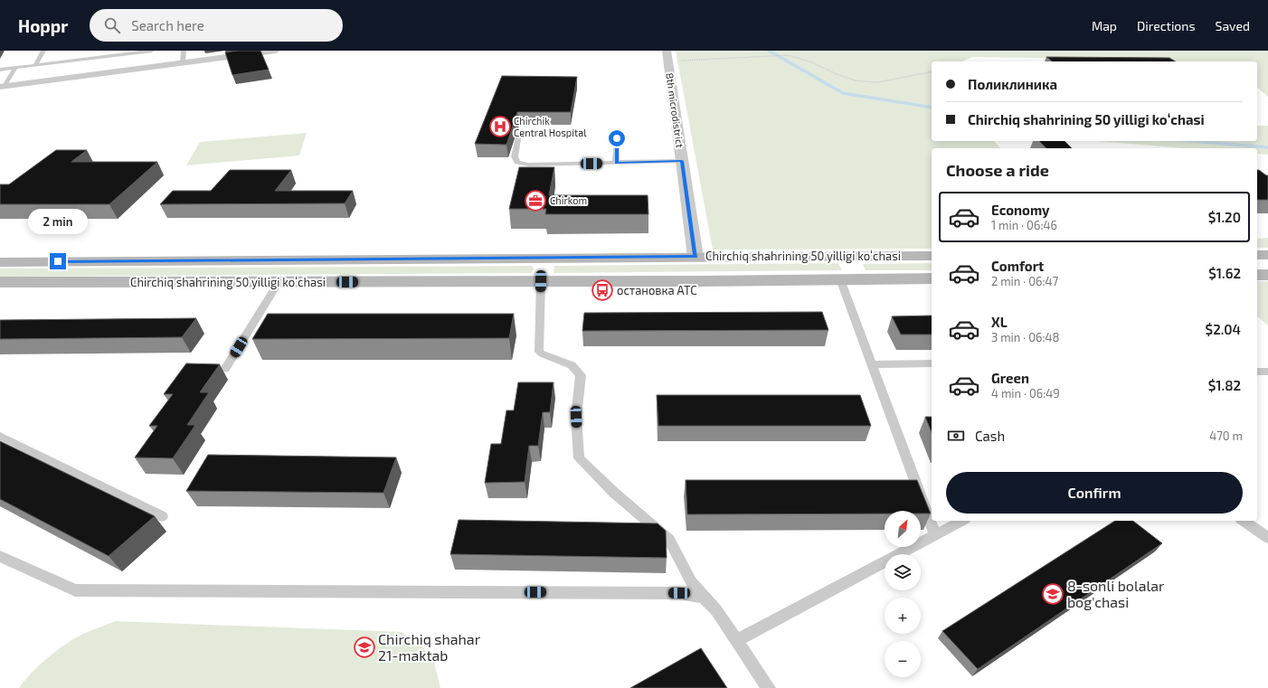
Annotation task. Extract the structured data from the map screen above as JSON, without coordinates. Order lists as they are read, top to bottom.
{
  "streets": {
    "main road": ["Chirchiq shahrining 50 yilligi koʻchasi"],
    "street": ["8th microdistrict"]
  },
  "crossings": [
    ["8th microdistrict", "Chirchiq shahrining 50 yilligi koʻchasi"]
  ],
  "places": {
    "hospital": ["Chirchik Central Hospital"],
    "office": ["Chirkom"],
    "bus stop": ["остановка АТС"],
    "school or university": ["8-sonli bolalar bog'chasi", "Chirchiq shahar 21-maktab"]
  },
  "north": "top right",
  "page": {
    "header": "Hoppr",
    "search": "Search here",
    "nav": ["Map", "Directions", "Saved"],
    "banner": ["Поликлиника", "Chirchiq shahrining 50 yilligi koʻchasi"],
    "heading": "Choose a ride",
    "list": [
      {
        "name": "Economy",
        "note": "1 min · 06:46",
        "value": "$1.20"
      },
      {
        "name": "Comfort",
        "note": "2 min · 06:47",
        "value": "$1.62"
      },
      {
        "name": "XL",
        "note": "3 min · 06:48",
        "value": "$2.04"
      },
      {
        "name": "Green",
        "note": "4 min · 06:49",
        "value": "$1.82"
      }
    ],
    "bubble": "2 min",
    "pay": ["Cash", "470 m"],
    "buttons": "Confirm",
    "map_buttons": ["+", "−"]
  }
}
